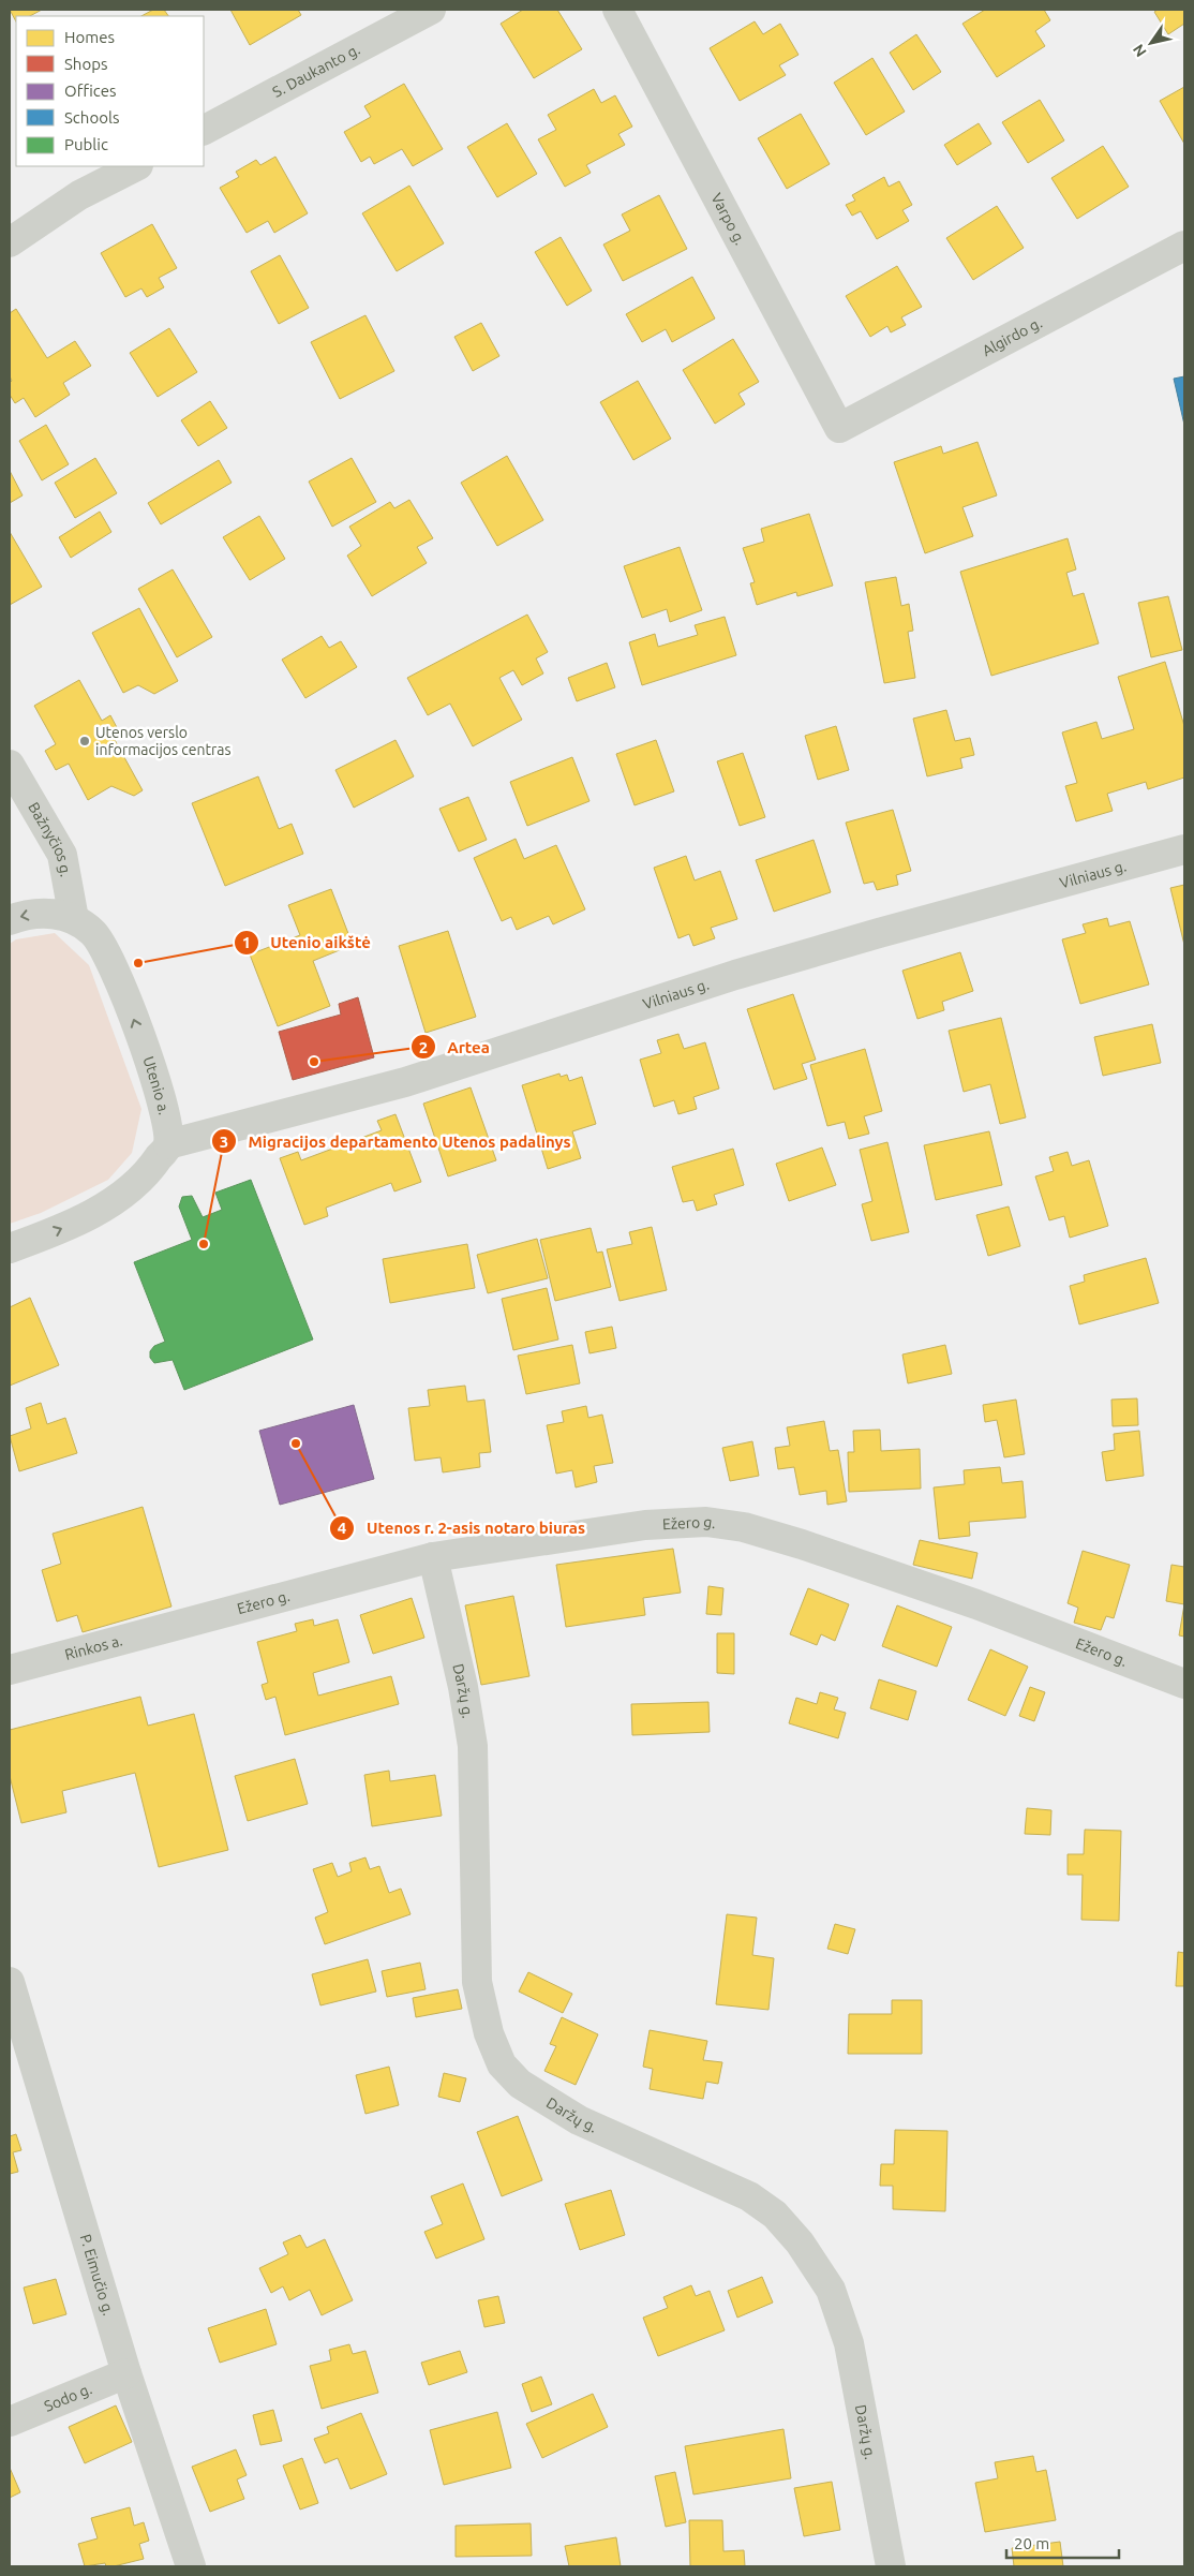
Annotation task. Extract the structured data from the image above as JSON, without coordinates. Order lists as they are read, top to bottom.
{
  "streets": {
    "street": [
      "S. Daukanto g.",
      "Varpo g.",
      "Algirdo g.",
      "Bažnyčios g.",
      "Vilniaus g.",
      "Utenio a.",
      "Ežero g.",
      "Rinkos a.",
      "Daržų g.",
      "P. Eimučio g.",
      "Sodo g."
    ]
  },
  "crossings": [
    ["Varpo g.", "Algirdo g."],
    ["Bažnyčios g.", "Utenio a."],
    ["Vilniaus g.", "Utenio a."],
    ["Ežero g.", "Rinkos a."],
    ["Ežero g.", "Daržų g."],
    ["P. Eimučio g.", "Sodo g."]
  ],
  "one_way": ["Utenio a."],
  "places": [
    "Utenos verslo informacijos centras",
    "Utenio aikštė",
    "Artea",
    "Migracijos departamento Utenos padalinys",
    "Utenos r. 2-asis notaro biuras"
  ],
  "legend": [
    "Homes",
    "Shops",
    "Offices",
    "Schools",
    "Public"
  ],
  "scale_bar": "20 m",
  "north": "bottom left"
}
